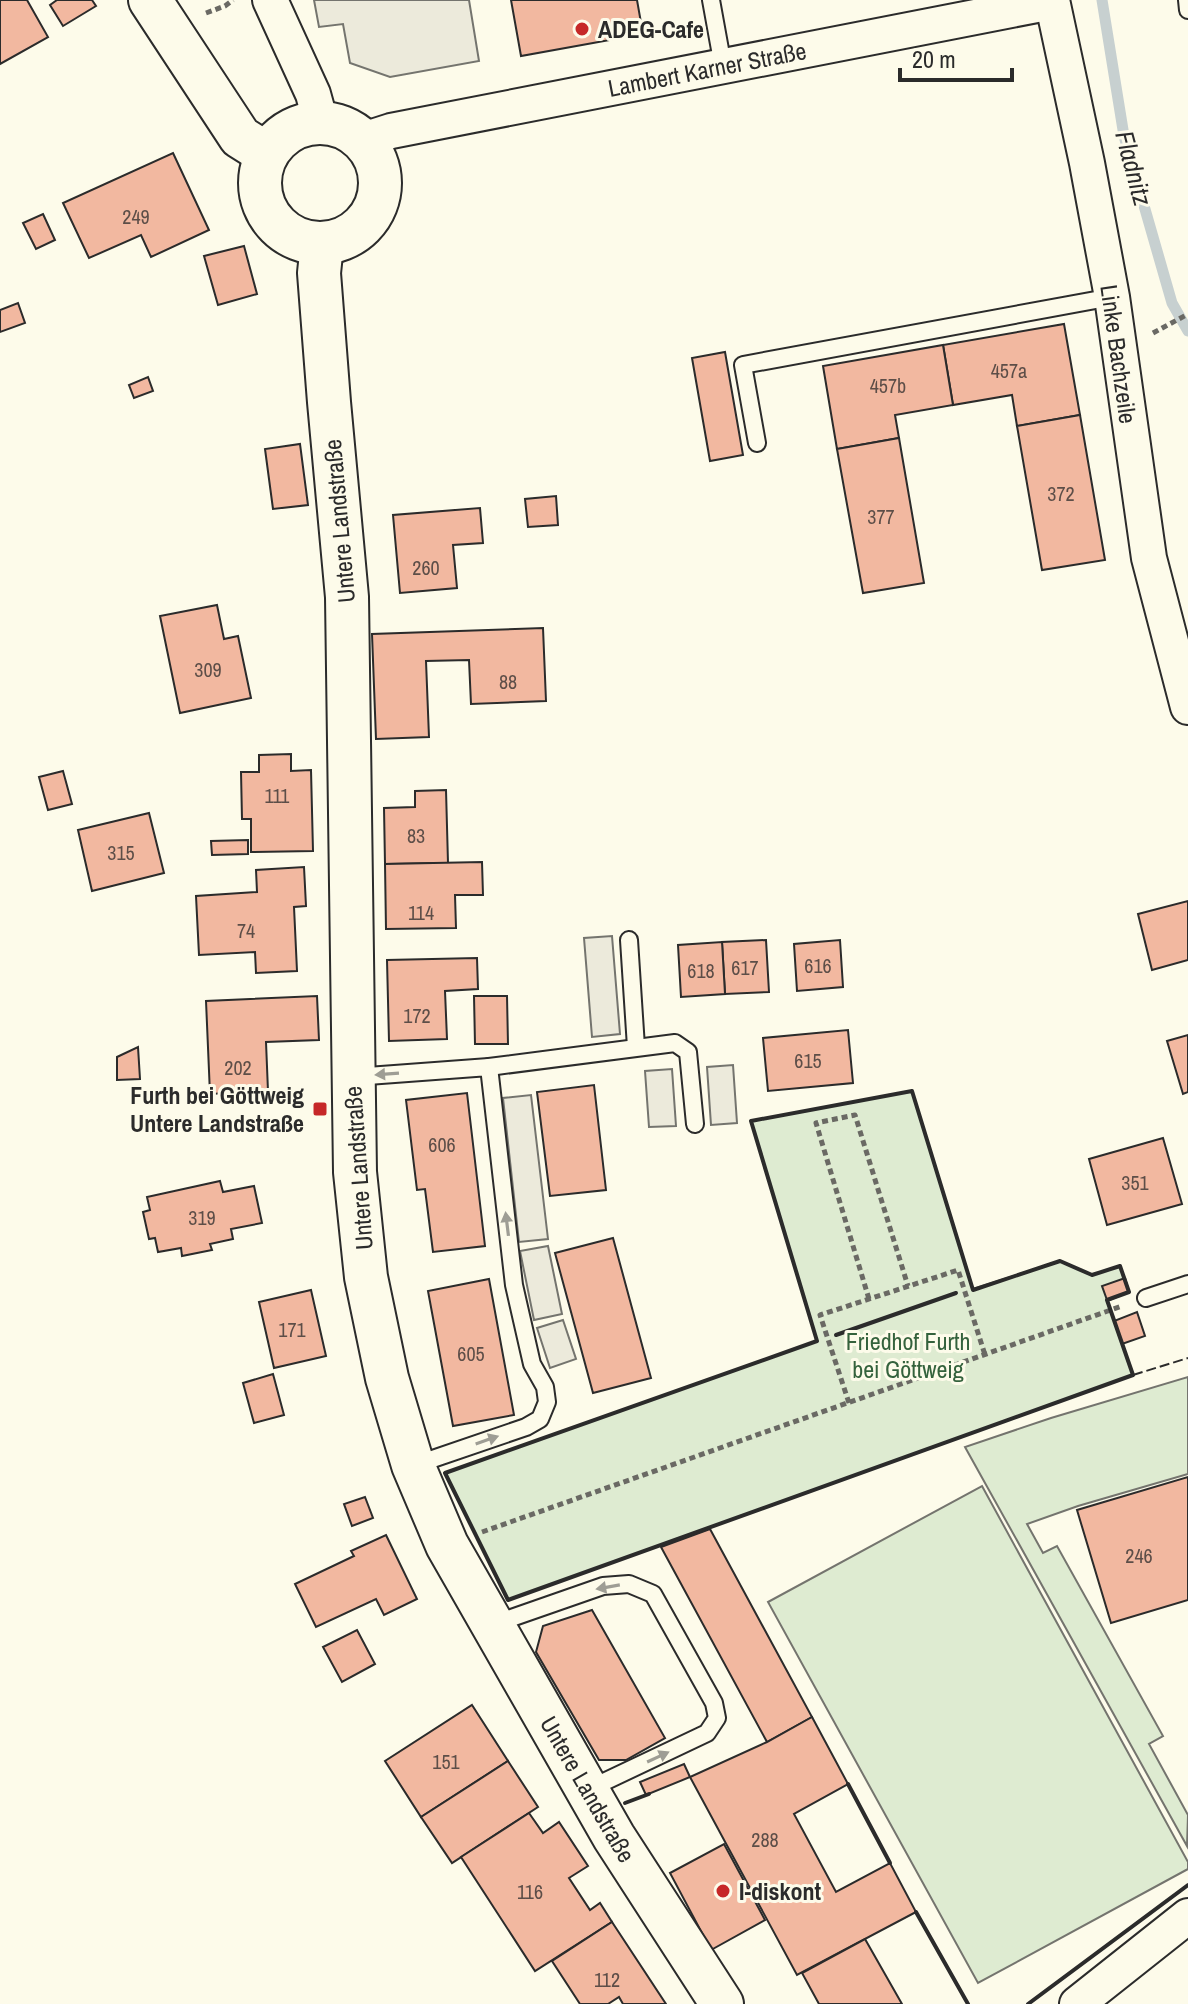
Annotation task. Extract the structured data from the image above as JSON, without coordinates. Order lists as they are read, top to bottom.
{
  "streets": {
    "street": ["Lambert Karner Straße", "Linke Bachzeile", "Untere Landstraße"]
  },
  "crossings": [
    ["Lambert Karner Straße", "Linke Bachzeile"],
    ["Lambert Karner Straße", "Untere Landstraße"]
  ],
  "water": ["Fladnitz"],
  "parks": ["Friedhof Furth bei Göttweig"],
  "places": {
    "other": ["ADEG-Cafe", "I-diskont"],
    "transit": ["Furth bei Göttweig Untere Landstraße"]
  },
  "house_numbers": [
    "249",
    "457a",
    "457b",
    "372",
    "377",
    "260",
    "309",
    "88",
    "111",
    "83",
    "315",
    "114",
    "74",
    "616",
    "617",
    "618",
    "172",
    "615",
    "202",
    "606",
    "351",
    "319",
    "171",
    "605",
    "246",
    "151",
    "288",
    "116",
    "112"
  ],
  "scale_bar": "20 m"
}
